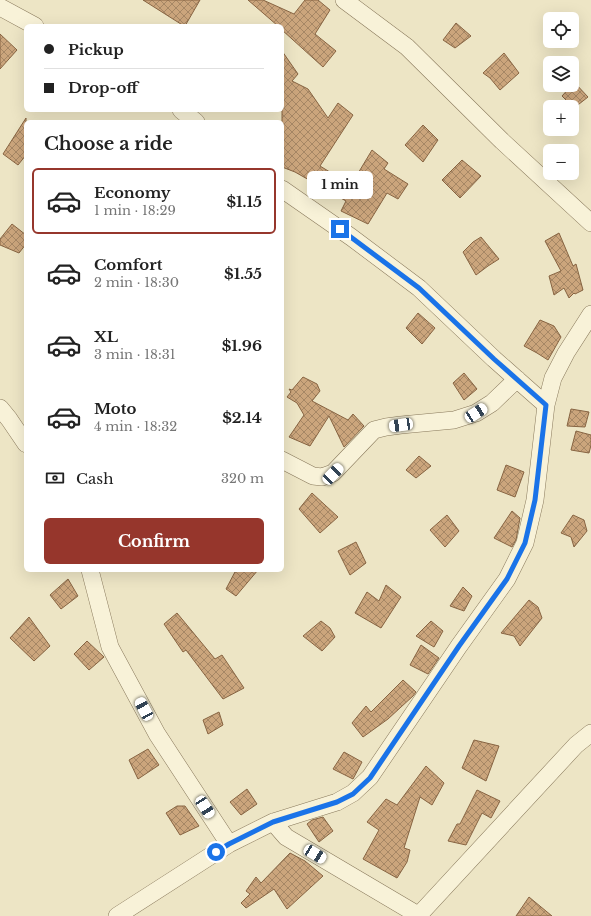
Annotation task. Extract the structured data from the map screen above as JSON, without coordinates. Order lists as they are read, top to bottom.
{
  "page": {
    "map_buttons": ["+", "−"],
    "banner": ["Pickup", "Drop-off"],
    "heading": "Choose a ride",
    "list": [
      {
        "name": "Economy",
        "note": "1 min · 18:29",
        "value": "$1.15"
      },
      {
        "name": "Comfort",
        "note": "2 min · 18:30",
        "value": "$1.55"
      },
      {
        "name": "XL",
        "note": "3 min · 18:31",
        "value": "$1.96"
      },
      {
        "name": "Moto",
        "note": "4 min · 18:32",
        "value": "$2.14"
      }
    ],
    "bubble": "1 min",
    "pay": ["Cash", "320 m"],
    "buttons": "Confirm"
  }
}
